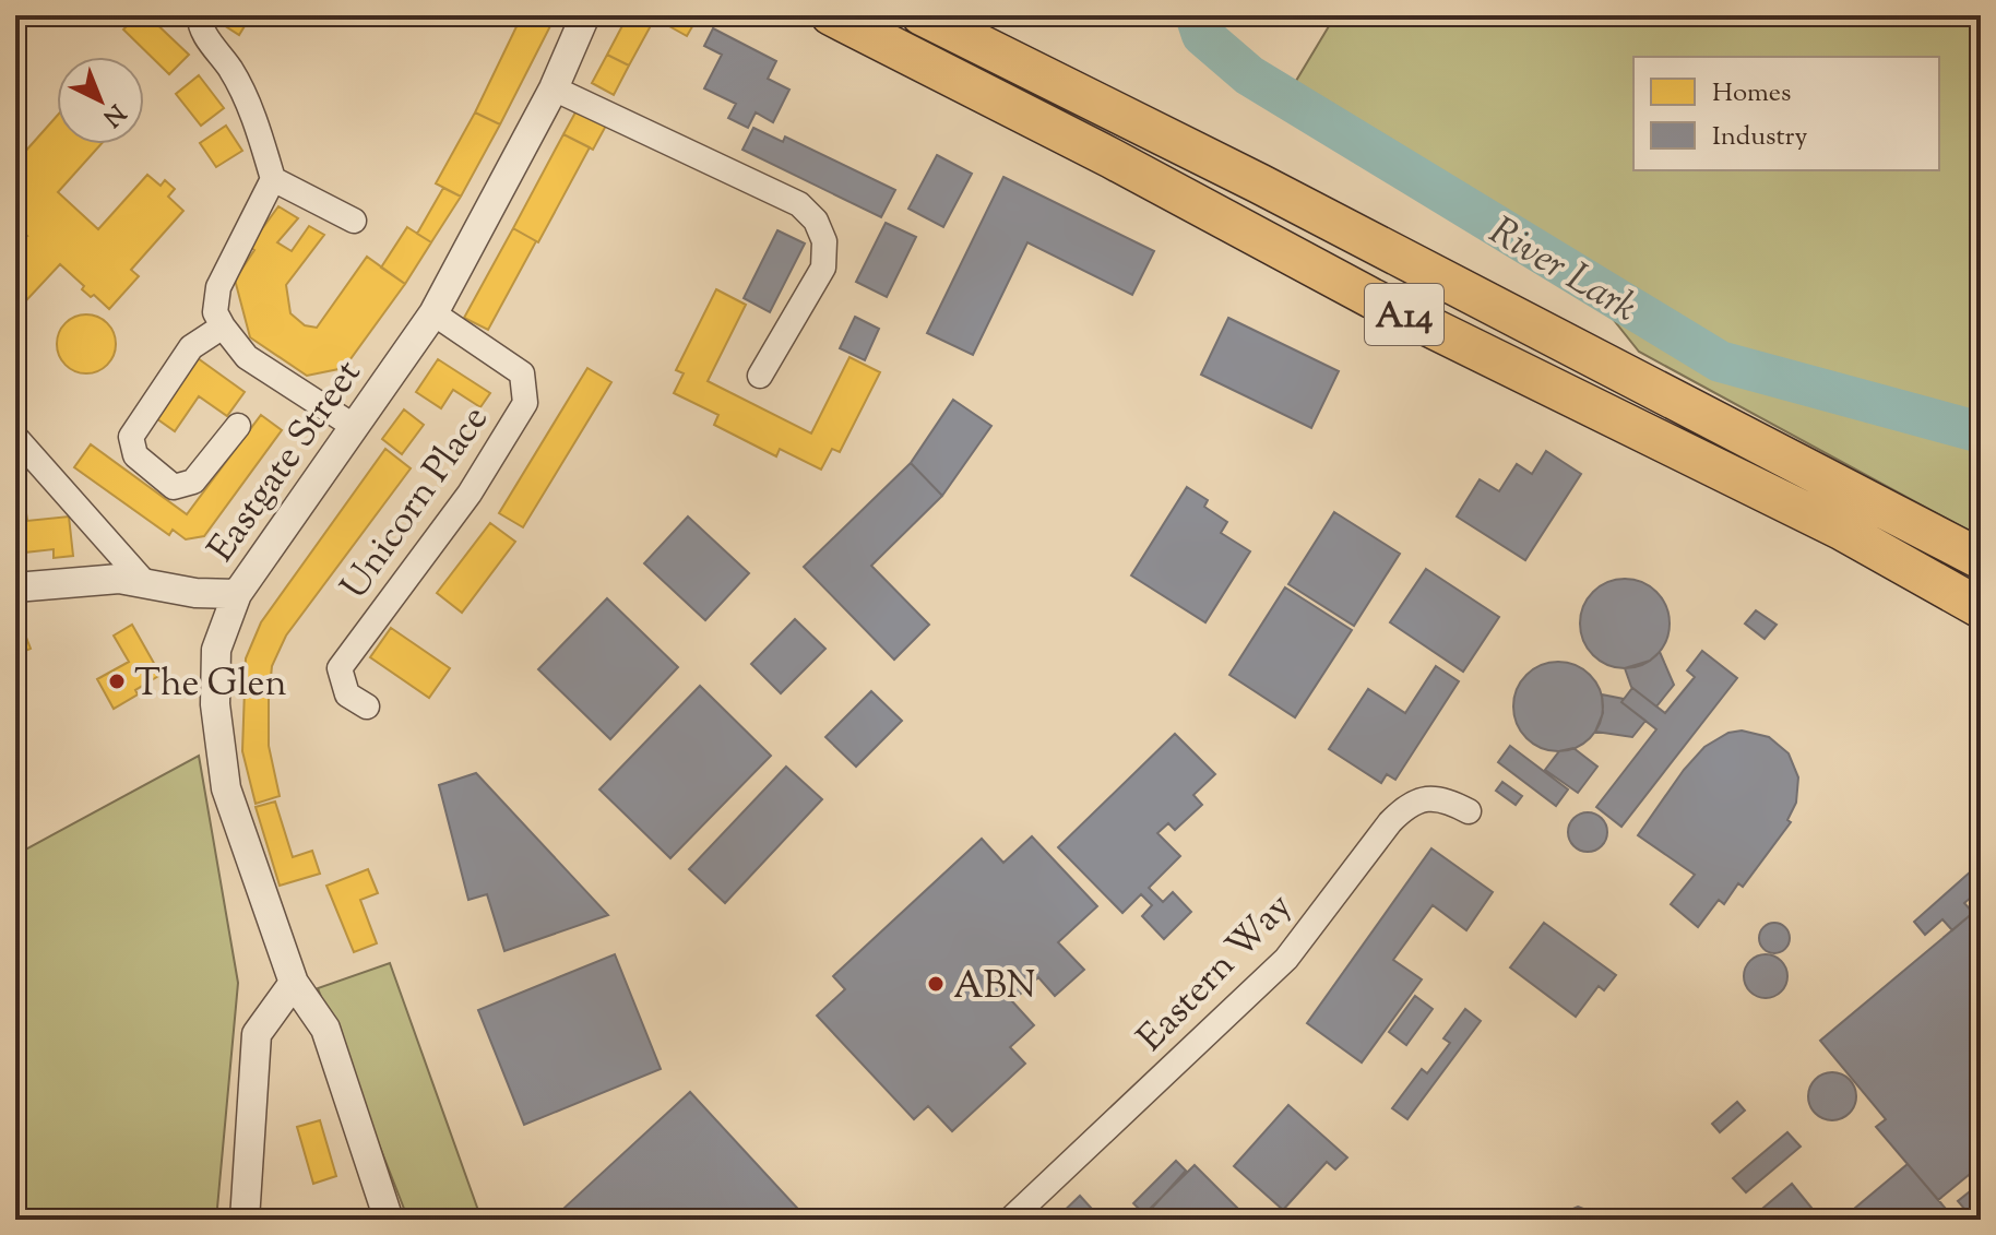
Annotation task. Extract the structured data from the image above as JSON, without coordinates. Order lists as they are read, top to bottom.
{
  "streets": {
    "highway": ["A14"],
    "street": ["Eastgate Street", "Unicorn Place", "Eastern Way"]
  },
  "crossings": [
    ["Eastgate Street", "Unicorn Place"]
  ],
  "water": ["River Lark"],
  "places": ["The Glen", "ABN"],
  "legend": ["Homes", "Industry"],
  "north": "bottom right"
}
